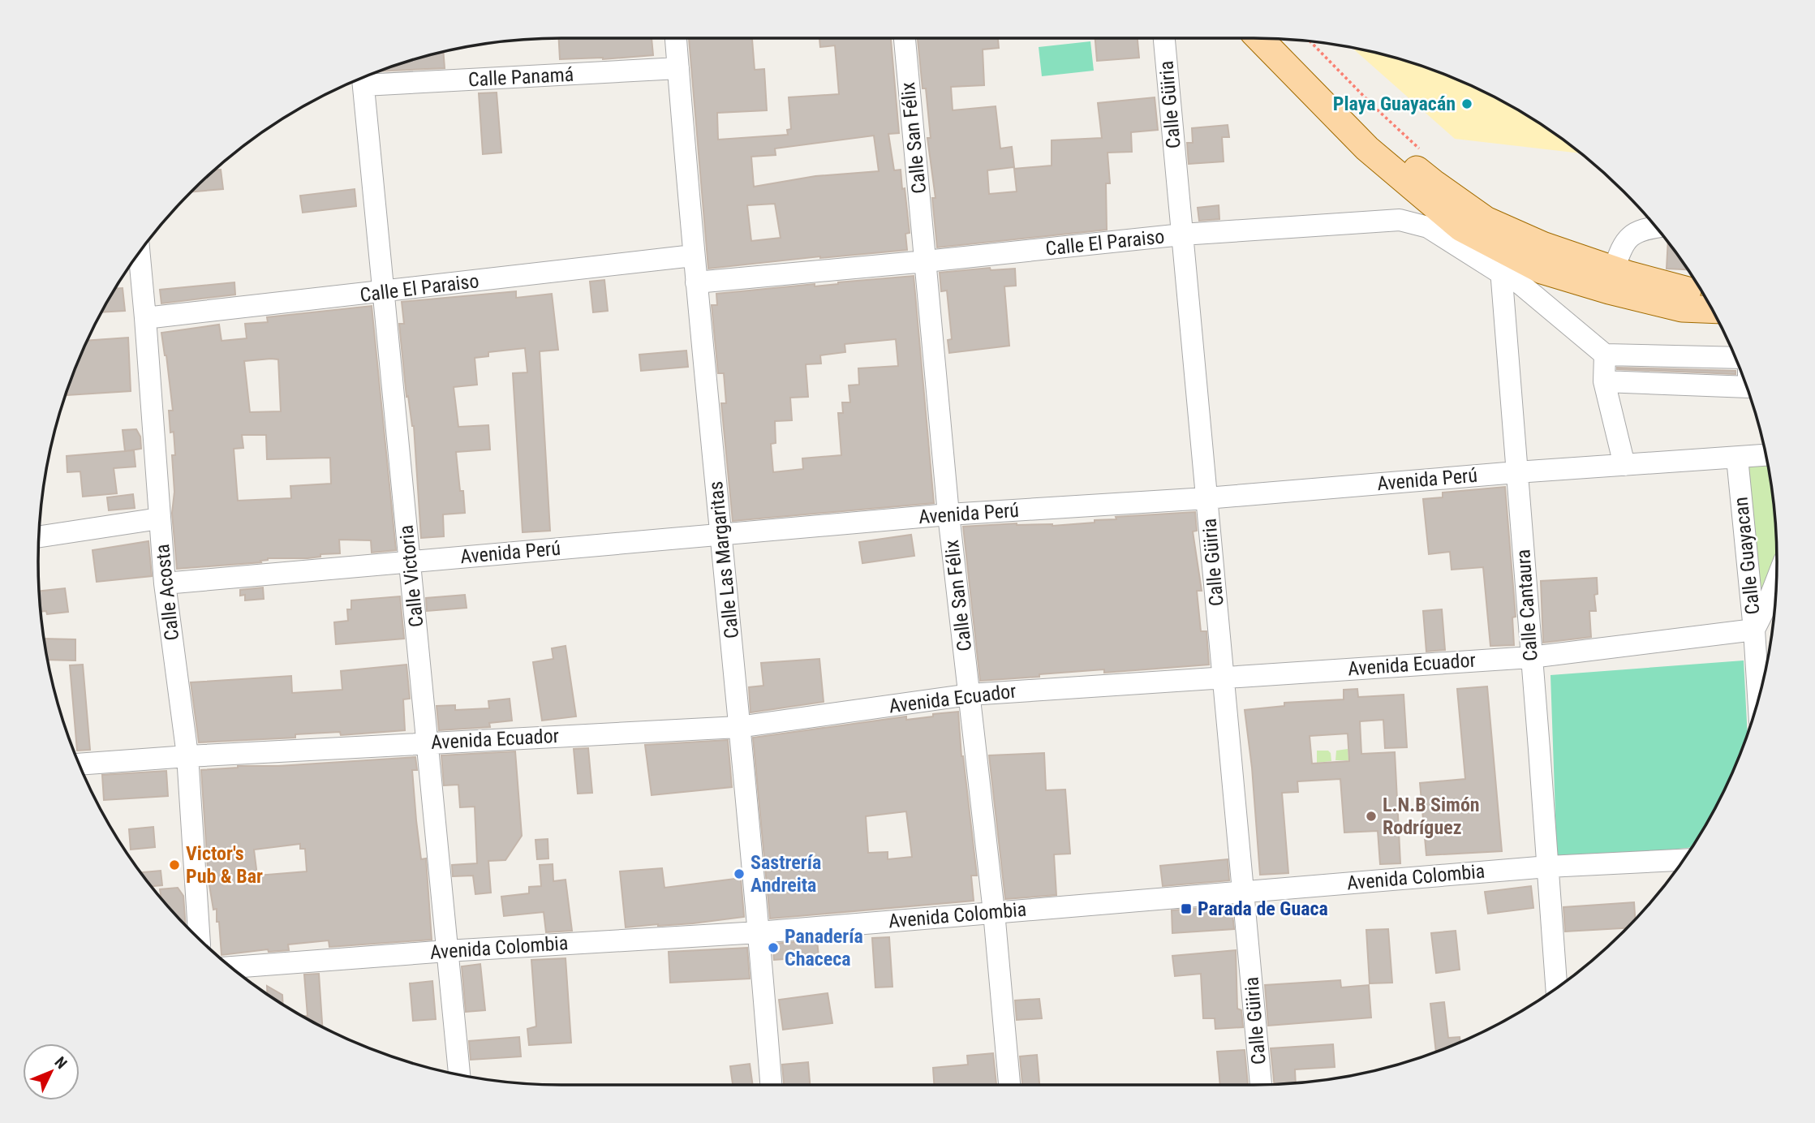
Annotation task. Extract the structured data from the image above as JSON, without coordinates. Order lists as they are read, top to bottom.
{
  "streets": {
    "street": [
      "Calle Panamá",
      "Calle Güiria",
      "Calle San Félix",
      "Calle El Paraiso",
      "Avenida Perú",
      "Calle Guayacan",
      "Calle Las Margaritas",
      "Calle Victoria",
      "Calle Acosta",
      "Calle Cantaura",
      "Avenida Ecuador",
      "Avenida Colombia"
    ]
  },
  "crossings": [
    ["Calle Panamá", "Calle Las Margaritas"],
    ["Calle Panamá", "Calle Victoria"],
    ["Calle Güiria", "Calle El Paraiso"],
    ["Calle Güiria", "Avenida Perú"],
    ["Calle Güiria", "Avenida Ecuador"],
    ["Calle Güiria", "Avenida Colombia"],
    ["Calle San Félix", "Calle El Paraiso"],
    ["Calle San Félix", "Avenida Perú"],
    ["Calle San Félix", "Avenida Ecuador"],
    ["Calle San Félix", "Avenida Colombia"],
    ["Calle El Paraiso", "Calle Las Margaritas"],
    ["Calle El Paraiso", "Calle Victoria"],
    ["Calle El Paraiso", "Calle Acosta"],
    ["Calle El Paraiso", "Calle Cantaura"],
    ["Avenida Perú", "Calle Guayacan"],
    ["Avenida Perú", "Calle Las Margaritas"],
    ["Avenida Perú", "Calle Victoria"],
    ["Avenida Perú", "Calle Acosta"],
    ["Avenida Perú", "Calle Cantaura"],
    ["Calle Guayacan", "Avenida Ecuador"],
    ["Calle Las Margaritas", "Avenida Ecuador"],
    ["Calle Las Margaritas", "Avenida Colombia"],
    ["Calle Victoria", "Avenida Ecuador"],
    ["Calle Victoria", "Avenida Colombia"],
    ["Calle Acosta", "Avenida Ecuador"],
    ["Calle Cantaura", "Avenida Ecuador"],
    ["Calle Cantaura", "Avenida Colombia"]
  ],
  "places": {
    "other": [
      "Playa Guayacán",
      "L.N.B Simón Rodríguez",
      "Victor's Pub & Bar",
      "Sastrería Andreita",
      "Panadería Chaceca"
    ],
    "transit": ["Parada de Guaca"]
  },
  "north": "top right"
}
